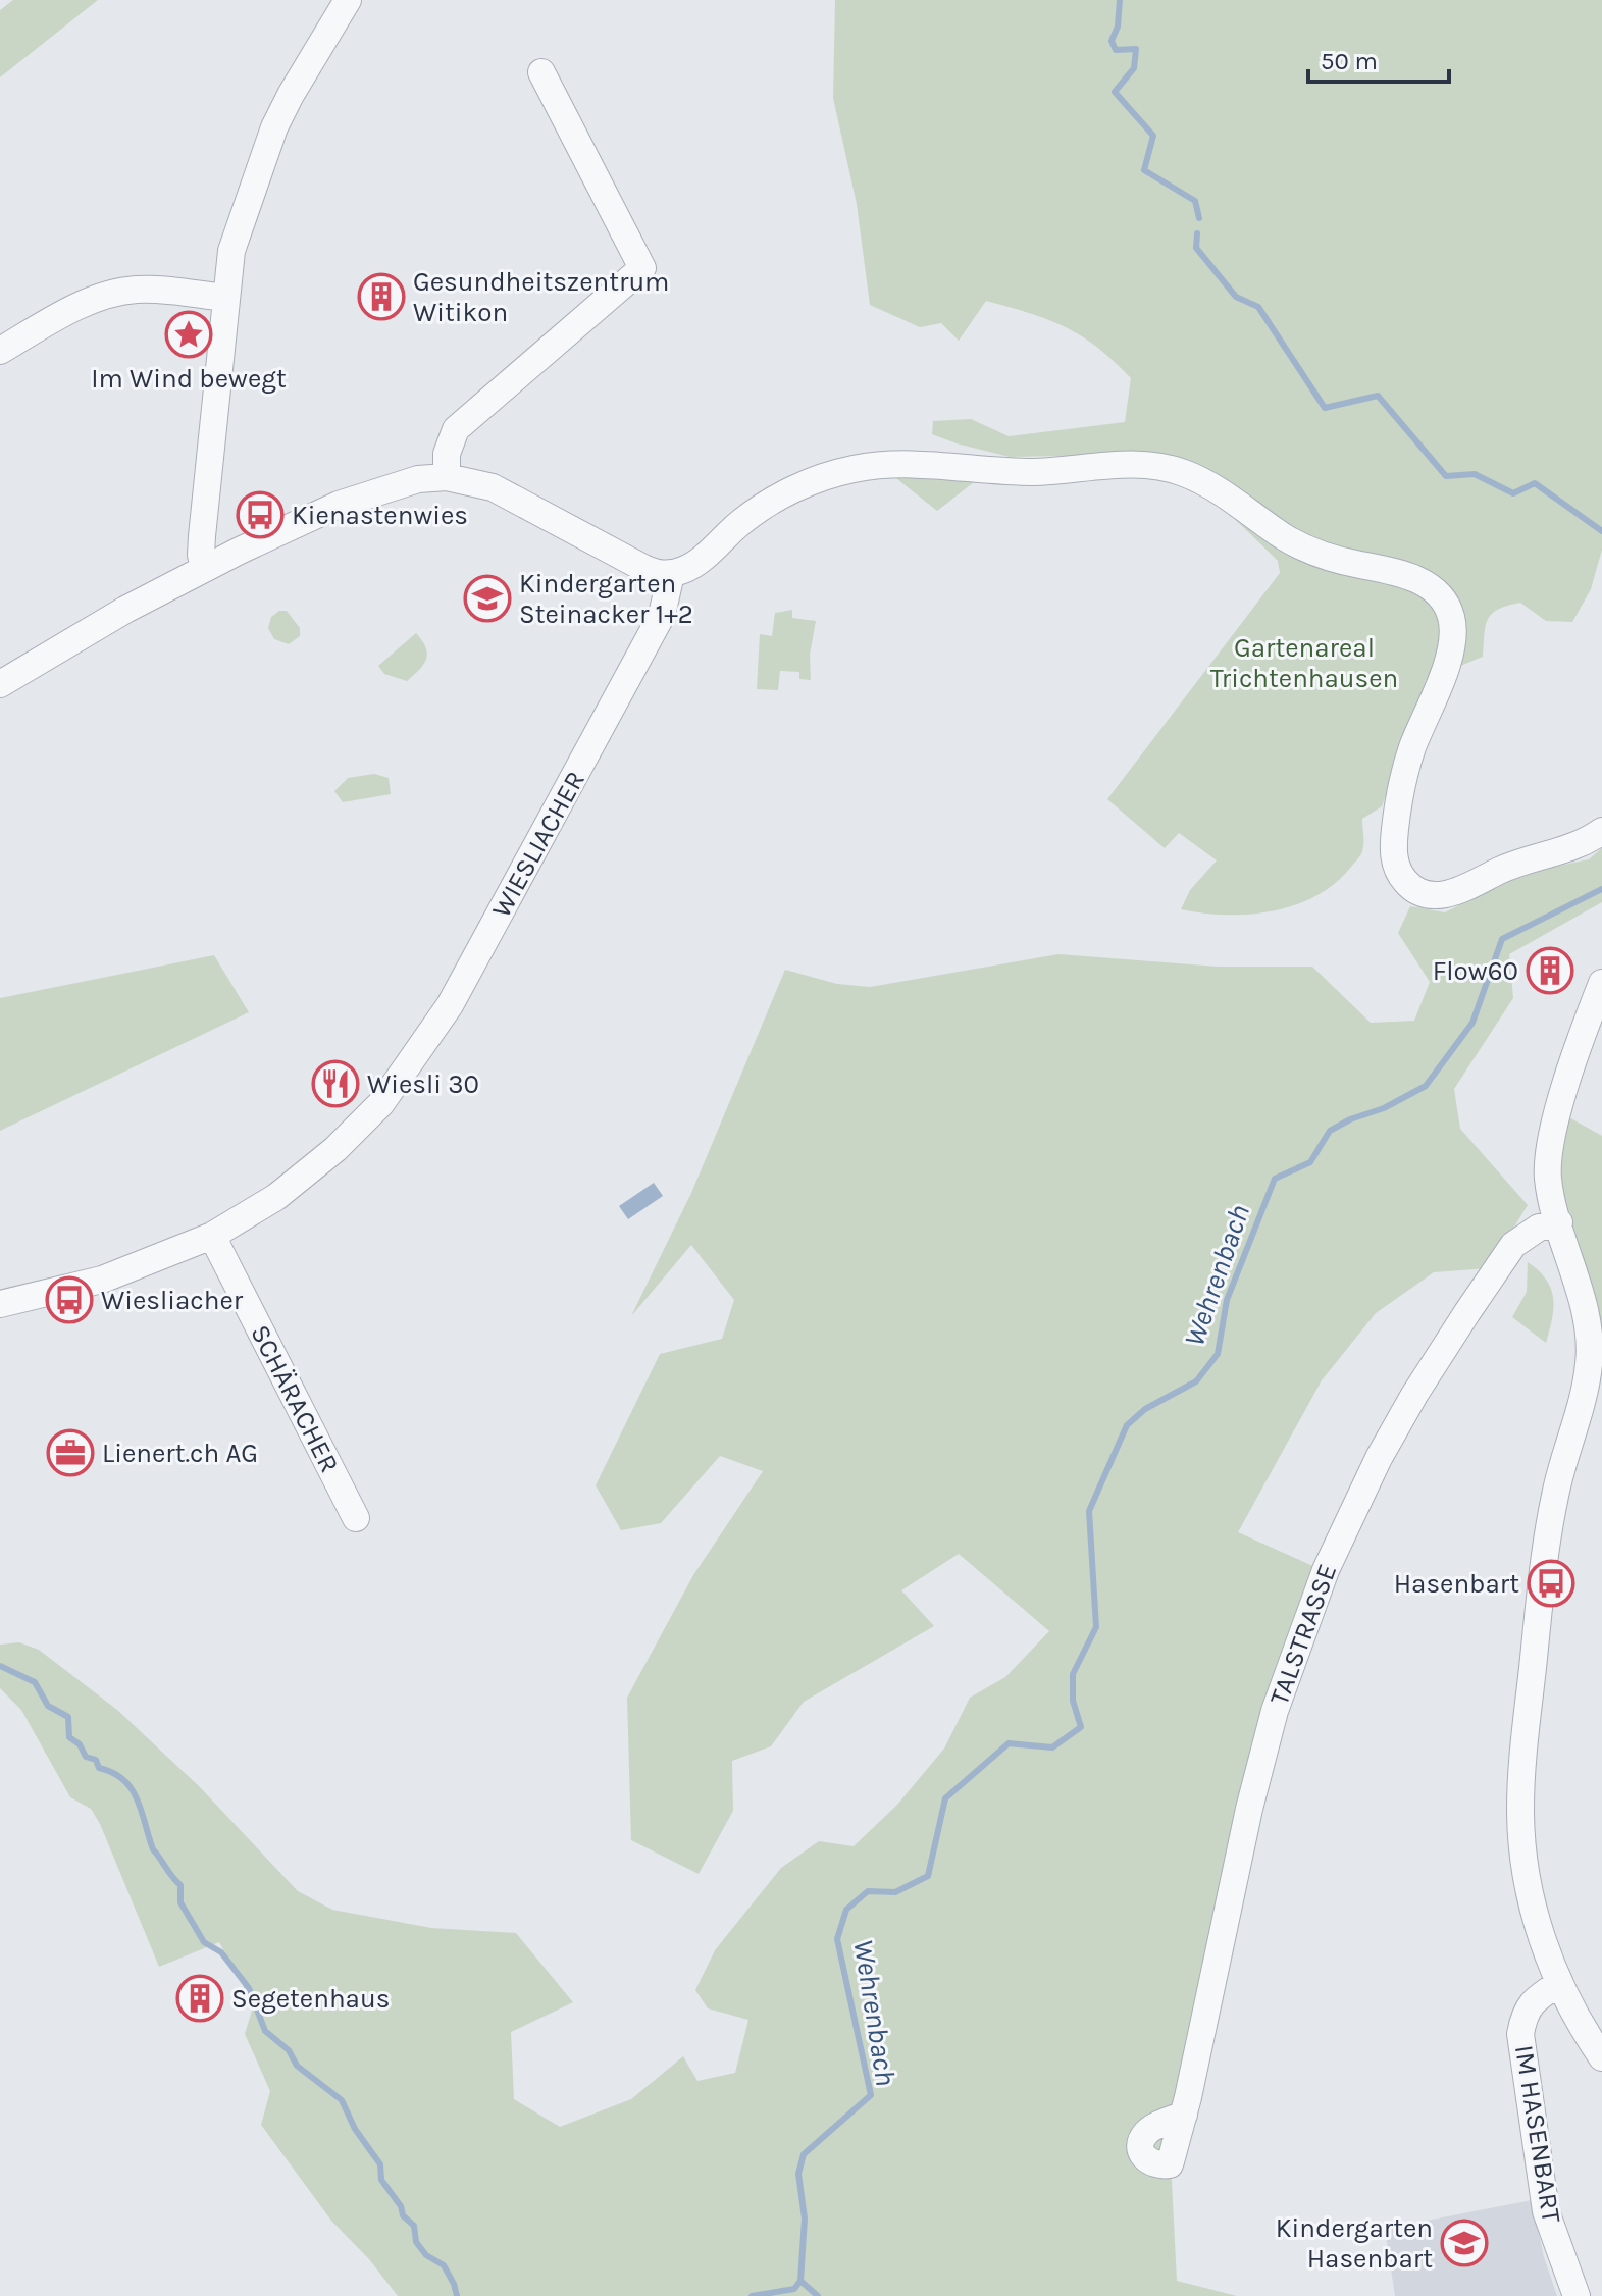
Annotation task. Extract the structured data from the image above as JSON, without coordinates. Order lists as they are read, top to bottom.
{
  "streets": {
    "street": [
      "WIESLIACHER",
      "SCHÄRACHER",
      "TALSTRASSE",
      "IM HASENBART"
    ]
  },
  "crossings": [
    ["WIESLIACHER", "SCHÄRACHER"]
  ],
  "water": ["Wehrenbach"],
  "parks": ["Gartenareal Trichtenhausen"],
  "places": {
    "building": ["Gesundheitszentrum Witikon", "Flow60", "Segetenhaus"],
    "place": ["Im Wind bewegt"],
    "bus stop": ["Kienastenwies", "Wiesliacher", "Hasenbart"],
    "school or university": ["Kindergarten Steinacker 1+2", "Kindergarten Hasenbart"],
    "restaurant": ["Wiesli 30"],
    "office": ["Lienert.ch AG"]
  },
  "scale_bar": "50 m"
}
